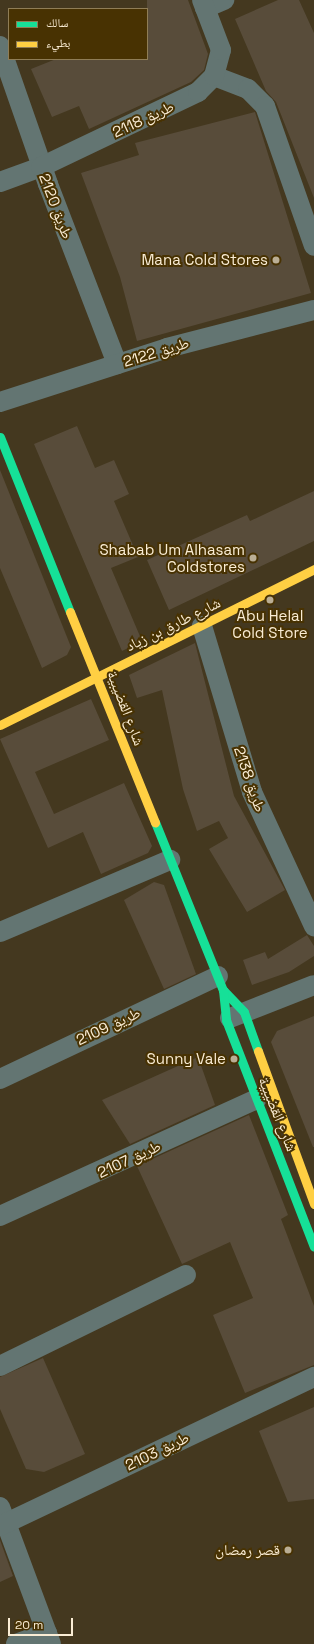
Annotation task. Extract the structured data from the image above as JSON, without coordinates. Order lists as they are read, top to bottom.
{
  "streets": {
    "street": [
      "طريق 2118",
      "طريق 2120",
      "طريق 2122",
      "شارع طارق بن زياد",
      "شارع القضيبية",
      "طريق 2138",
      "طريق 2109",
      "طريق 2107",
      "طريق 2103"
    ]
  },
  "crossings": [
    ["طريق 2118", "طريق 2120"],
    ["طريق 2120", "طريق 2122"],
    ["شارع طارق بن زياد", "شارع القضيبية"],
    ["شارع طارق بن زياد", "طريق 2138"],
    ["شارع القضيبية", "طريق 2109"],
    ["شارع القضيبية", "طريق 2107"]
  ],
  "places": [
    "Mana Cold Stores",
    "Shabab Um Alhasam Coldstores",
    "Abu Helal Cold Store",
    "Sunny Vale",
    "قصر رمضان"
  ],
  "legend": ["سالك", "بطيء"],
  "scale_bar": "20 m"
}
